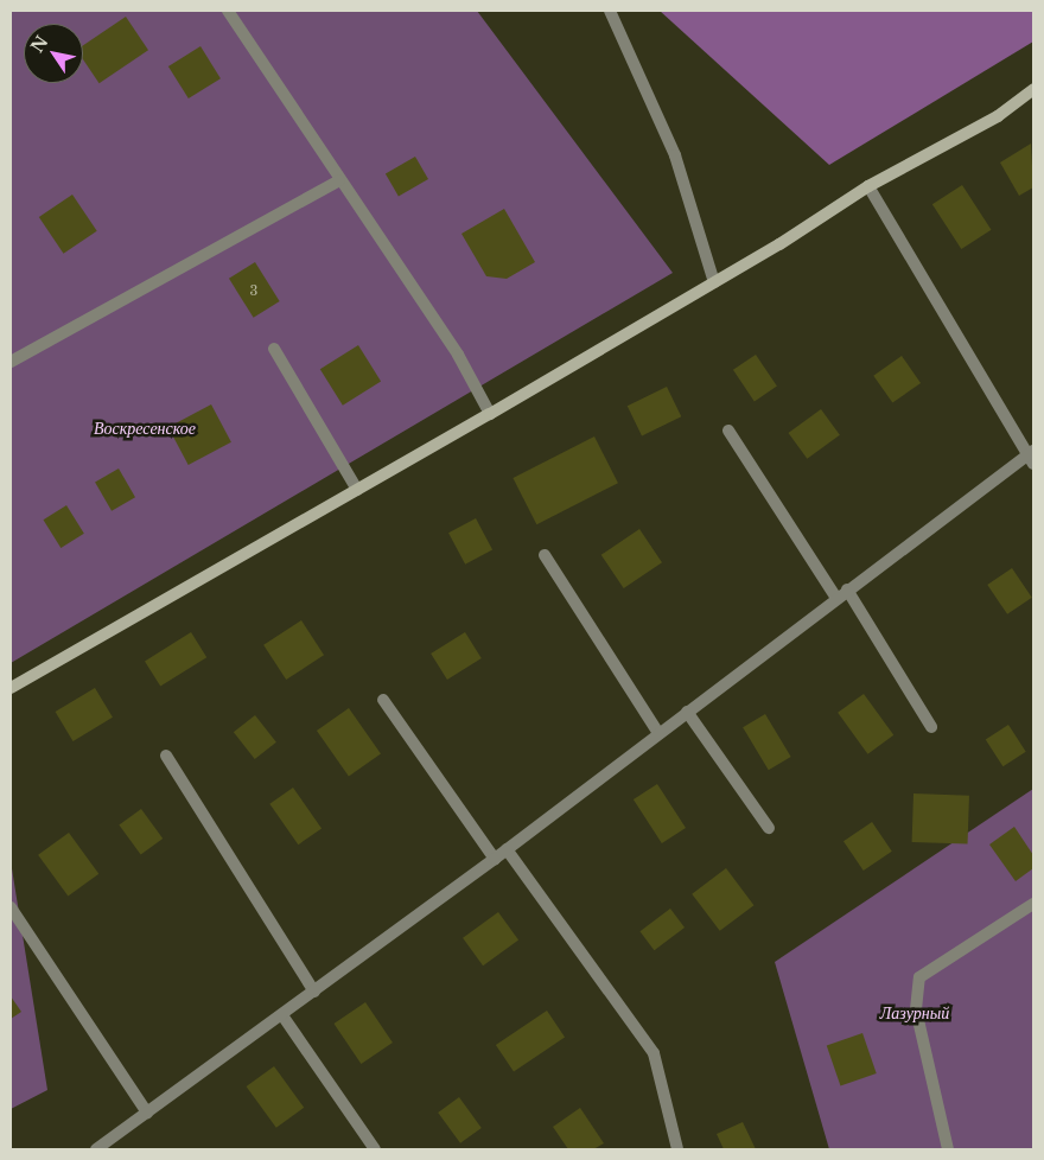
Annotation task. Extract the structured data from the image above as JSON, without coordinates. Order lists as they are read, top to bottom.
{
  "parks": ["Воскресенское", "Лазурный"],
  "house_numbers": ["3"],
  "north": "top left"
}
